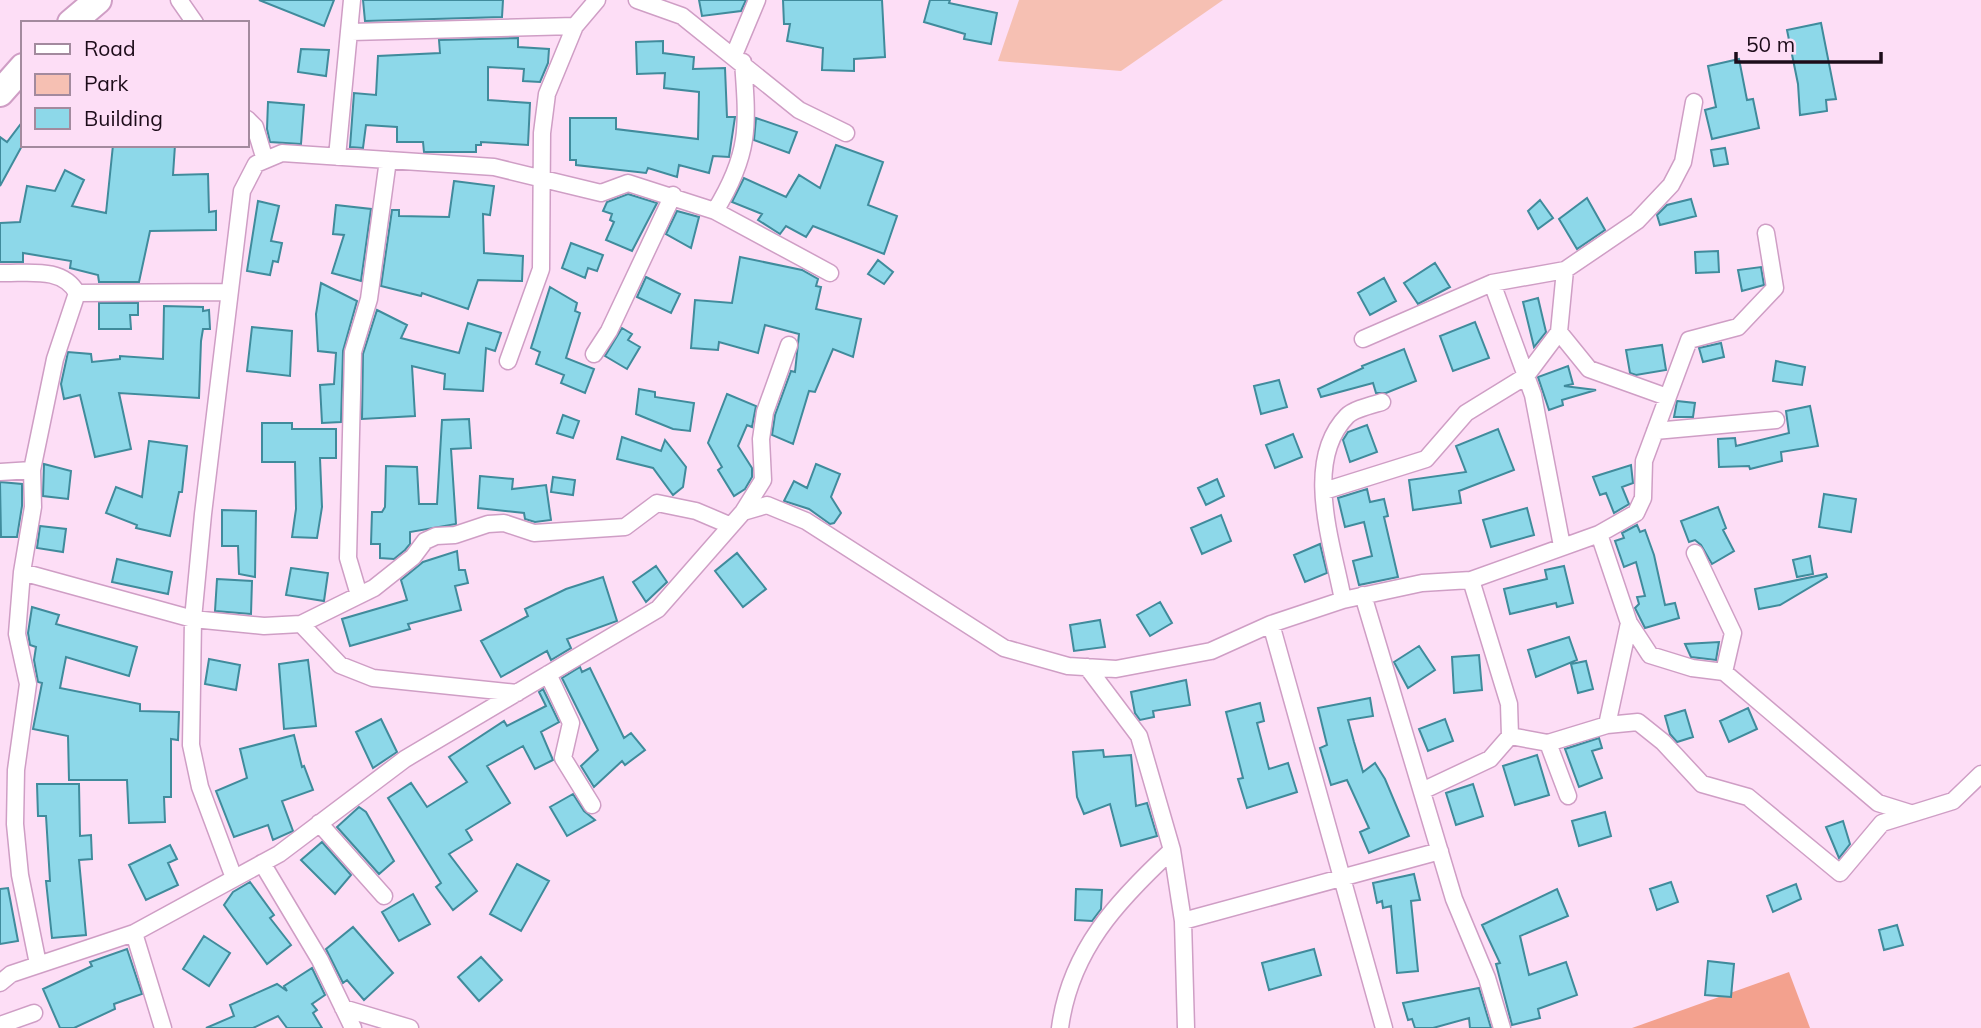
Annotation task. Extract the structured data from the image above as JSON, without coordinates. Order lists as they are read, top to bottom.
{
  "legend": ["Road", "Park", "Building"],
  "scale_bar": "50 m"
}
